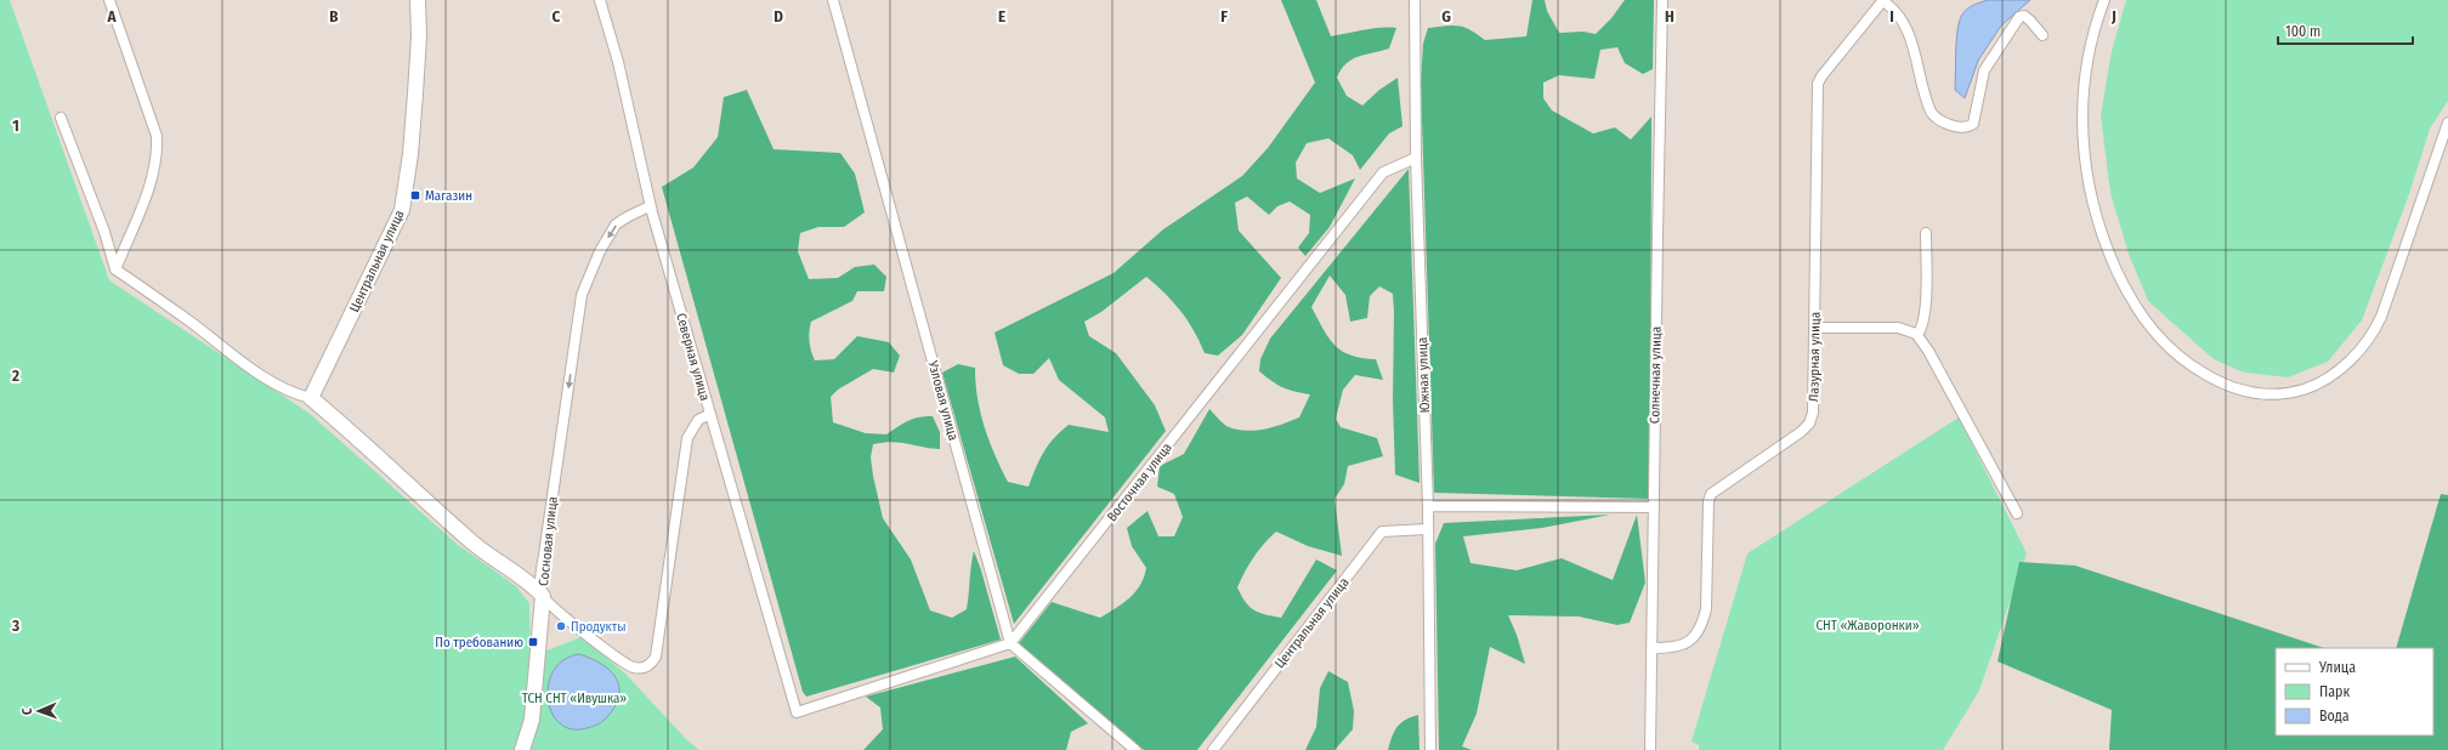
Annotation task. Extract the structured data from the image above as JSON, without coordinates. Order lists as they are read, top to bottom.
{
  "streets": {
    "street": [
      "Центральная улица",
      "Северная улица",
      "Лазурная улица",
      "Южная улица",
      "Солнечная улица",
      "Узловая улица",
      "Восточная улица",
      "Сосновая улица"
    ]
  },
  "crossings": [
    ["Центральная улица", "Южная улица"],
    ["Северная улица", "Узловая улица"],
    ["Северная улица", "Восточная улица"],
    ["Северная улица", "Сосновая улица"],
    ["Лазурная улица", "Солнечная улица"],
    ["Южная улица", "Восточная улица"],
    ["Узловая улица", "Восточная улица"]
  ],
  "one_way": ["Сосновая улица"],
  "parks": ["СНТ «Жаворонки»", "ТСН СНТ «Ивушка»"],
  "places": {
    "transit": ["Магазин", "По требованию"],
    "other": ["Продукты"]
  },
  "legend": ["Улица", "Парк", "Вода"],
  "scale_bar": "100 m",
  "north": "left",
  "grid": {
    "columns": [
      "A",
      "B",
      "C",
      "D",
      "E",
      "F",
      "G",
      "H",
      "I",
      "J"
    ],
    "rows": ["1", "2", "3"]
  }
}
